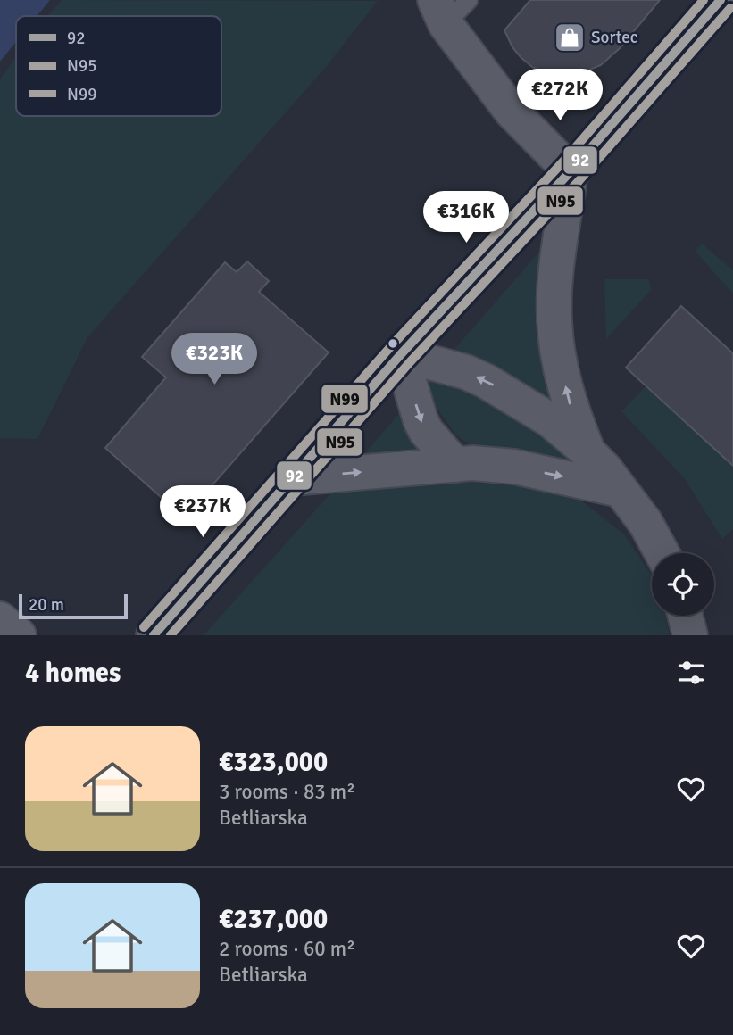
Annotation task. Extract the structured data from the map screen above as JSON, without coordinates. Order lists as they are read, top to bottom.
{
  "places": {
    "shop": ["Sortec"]
  },
  "lines": ["transit line 92", "transit line N99", "transit line N95"],
  "legend": ["92", "N95", "N99"],
  "scale_bar": "20 m",
  "page": {
    "price": [
      "€272K",
      "€316K",
      "€323K",
      "€237K"
    ],
    "scale": "20 m",
    "heading": "4 homes",
    "list": [
      {
        "name": "€323,000",
        "note": "3 rooms · 83 m² · Betliarska"
      },
      {
        "name": "€237,000",
        "note": "2 rooms · 60 m² · Betliarska"
      }
    ]
  }
}
